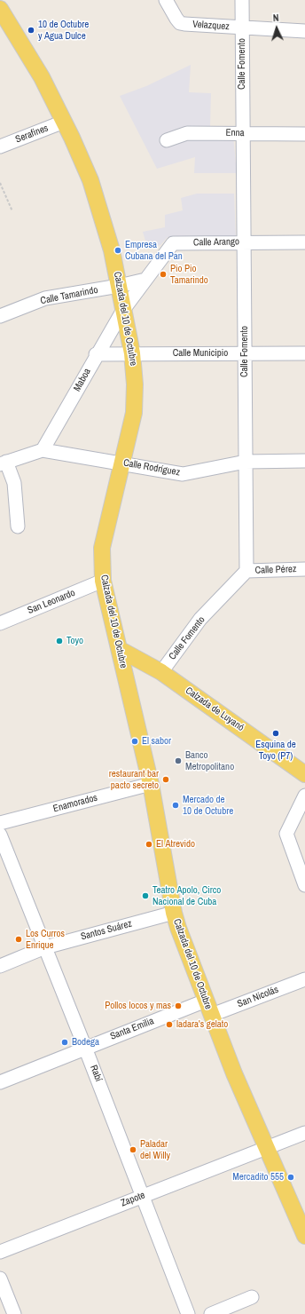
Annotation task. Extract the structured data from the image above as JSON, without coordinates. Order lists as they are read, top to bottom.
{
  "streets": {
    "main road": ["Calzada del 10 de Octubre", "Calzada de Luyanó"],
    "street": [
      "Velazquez",
      "Calle Fomento",
      "Enna",
      "Serafines",
      "Calle Arango",
      "Calle Tamarindo",
      "Calle Municipio",
      "Maboa",
      "Calle Rodríguez",
      "Calle Pérez",
      "San Leonardo",
      "Enamorados",
      "Santos Suárez",
      "San Nicolás",
      "Santa Emilia",
      "Rabí",
      "Zapote"
    ]
  },
  "crossings": [
    ["Velazquez", "Calle Fomento"],
    ["Calle Fomento", "Enna"],
    ["Calle Fomento", "Calle Arango"],
    ["Calle Fomento", "Calle Municipio"],
    ["Calle Fomento", "Calle Rodríguez"],
    ["Calle Fomento", "Calle Pérez"],
    ["Calle Fomento", "Calzada de Luyanó"],
    ["Serafines", "Calzada del 10 de Octubre"],
    ["Calle Arango", "Calzada del 10 de Octubre"],
    ["Calle Arango", "Maboa"],
    ["Calle Tamarindo", "Calzada del 10 de Octubre"],
    ["Calzada del 10 de Octubre", "Calle Municipio"],
    ["Calzada del 10 de Octubre", "Maboa"],
    ["Calzada del 10 de Octubre", "Calle Rodríguez"],
    ["Calzada del 10 de Octubre", "San Leonardo"],
    ["Calzada del 10 de Octubre", "Calzada de Luyanó"],
    ["Calzada del 10 de Octubre", "Enamorados"],
    ["Calzada del 10 de Octubre", "Santos Suárez"],
    ["Calzada del 10 de Octubre", "San Nicolás"],
    ["Calzada del 10 de Octubre", "Santa Emilia"],
    ["Calzada del 10 de Octubre", "Zapote"],
    ["Calle Municipio", "Maboa"],
    ["Maboa", "Calle Rodríguez"],
    ["Santos Suárez", "Rabí"],
    ["San Nicolás", "Santa Emilia"],
    ["Santa Emilia", "Rabí"],
    ["Rabí", "Zapote"]
  ],
  "places": [
    "10 de Octubre y Agua Dulce",
    "Empresa Cubana del Pan",
    "Pio Pio Tamarindo",
    "Toyo",
    "Esquina de Toyo (P7)",
    "El sabor",
    "Banco Metropolitano",
    "restaurant bar pacto secreto",
    "Mercado de 10 de Octubre",
    "El Atrevido",
    "Teatro Apolo, Circo Nacional de Cuba",
    "Los Curros Enrique",
    "Pollos locos y mas",
    "ladara's gelato",
    "Bodega",
    "Paladar del Willy",
    "Mercadito 555"
  ],
  "north": "top"
}
